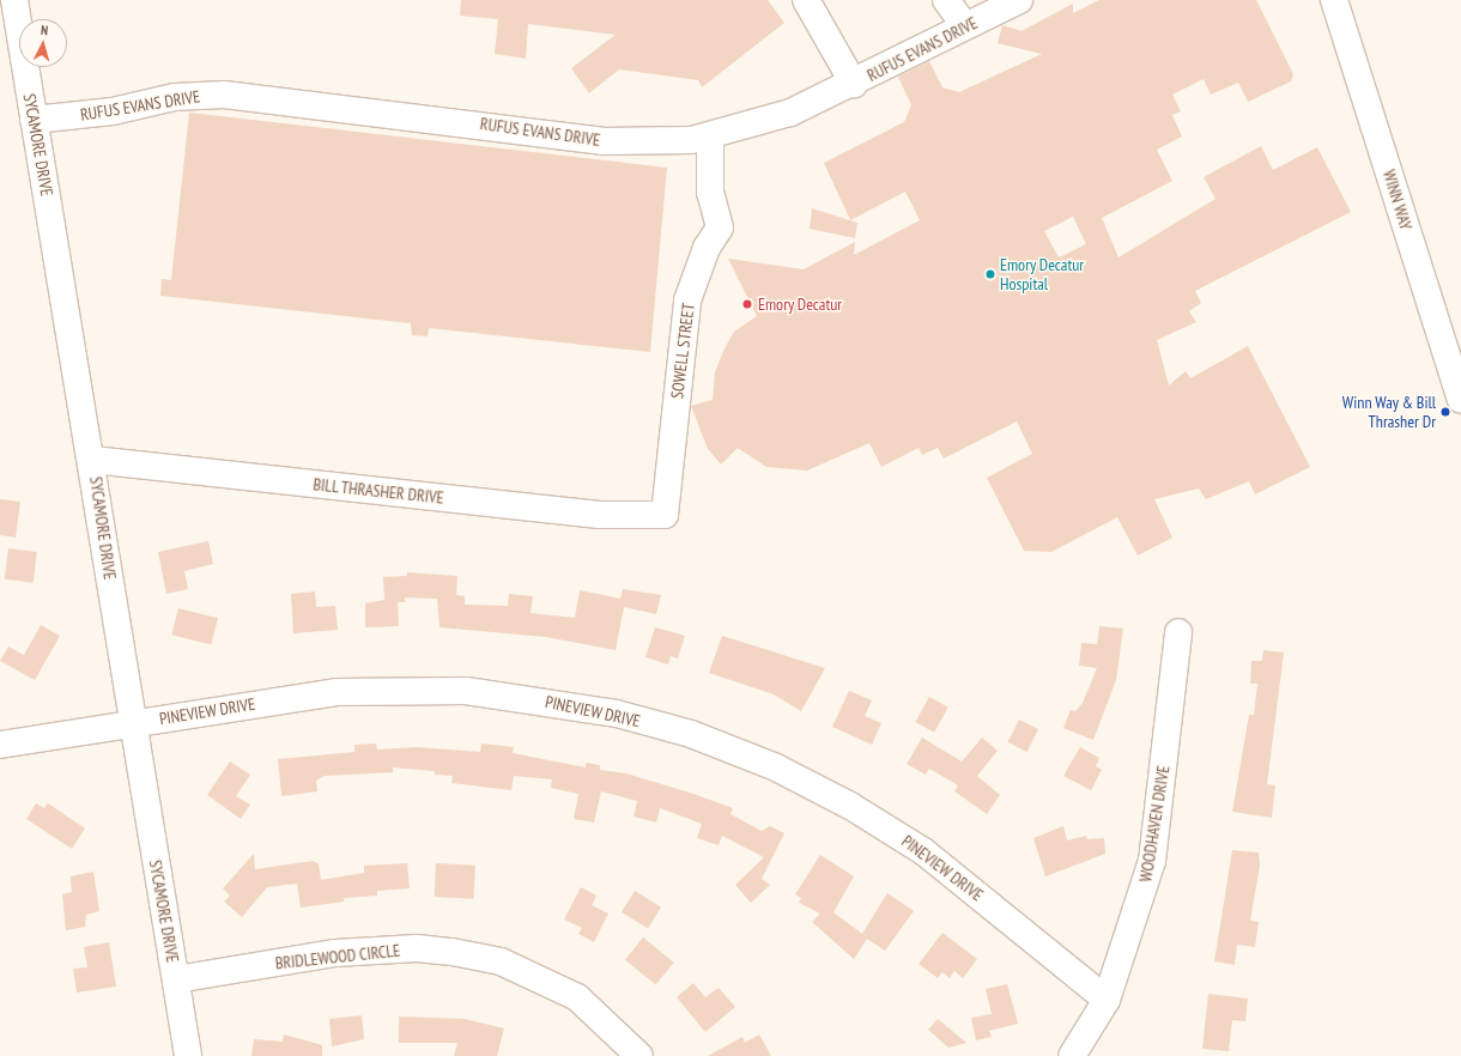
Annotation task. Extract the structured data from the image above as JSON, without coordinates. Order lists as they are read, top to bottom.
{
  "streets": {
    "street": [
      "RUFUS EVANS DRIVE",
      "SYCAMORE DRIVE",
      "WINN WAY",
      "SOWELL STREET",
      "BILL THRASHER DRIVE",
      "PINEVIEW DRIVE",
      "WOODHAVEN DRIVE",
      "BRIDLEWOOD CIRCLE"
    ]
  },
  "crossings": [
    ["RUFUS EVANS DRIVE", "SYCAMORE DRIVE"],
    ["RUFUS EVANS DRIVE", "SOWELL STREET"],
    ["SYCAMORE DRIVE", "BILL THRASHER DRIVE"],
    ["SYCAMORE DRIVE", "PINEVIEW DRIVE"],
    ["SYCAMORE DRIVE", "BRIDLEWOOD CIRCLE"],
    ["SOWELL STREET", "BILL THRASHER DRIVE"],
    ["PINEVIEW DRIVE", "WOODHAVEN DRIVE"]
  ],
  "places": ["Emory Decatur Hospital", "Emory Decatur", "Winn Way & Bill Thrasher Dr"],
  "north": "top"
}
